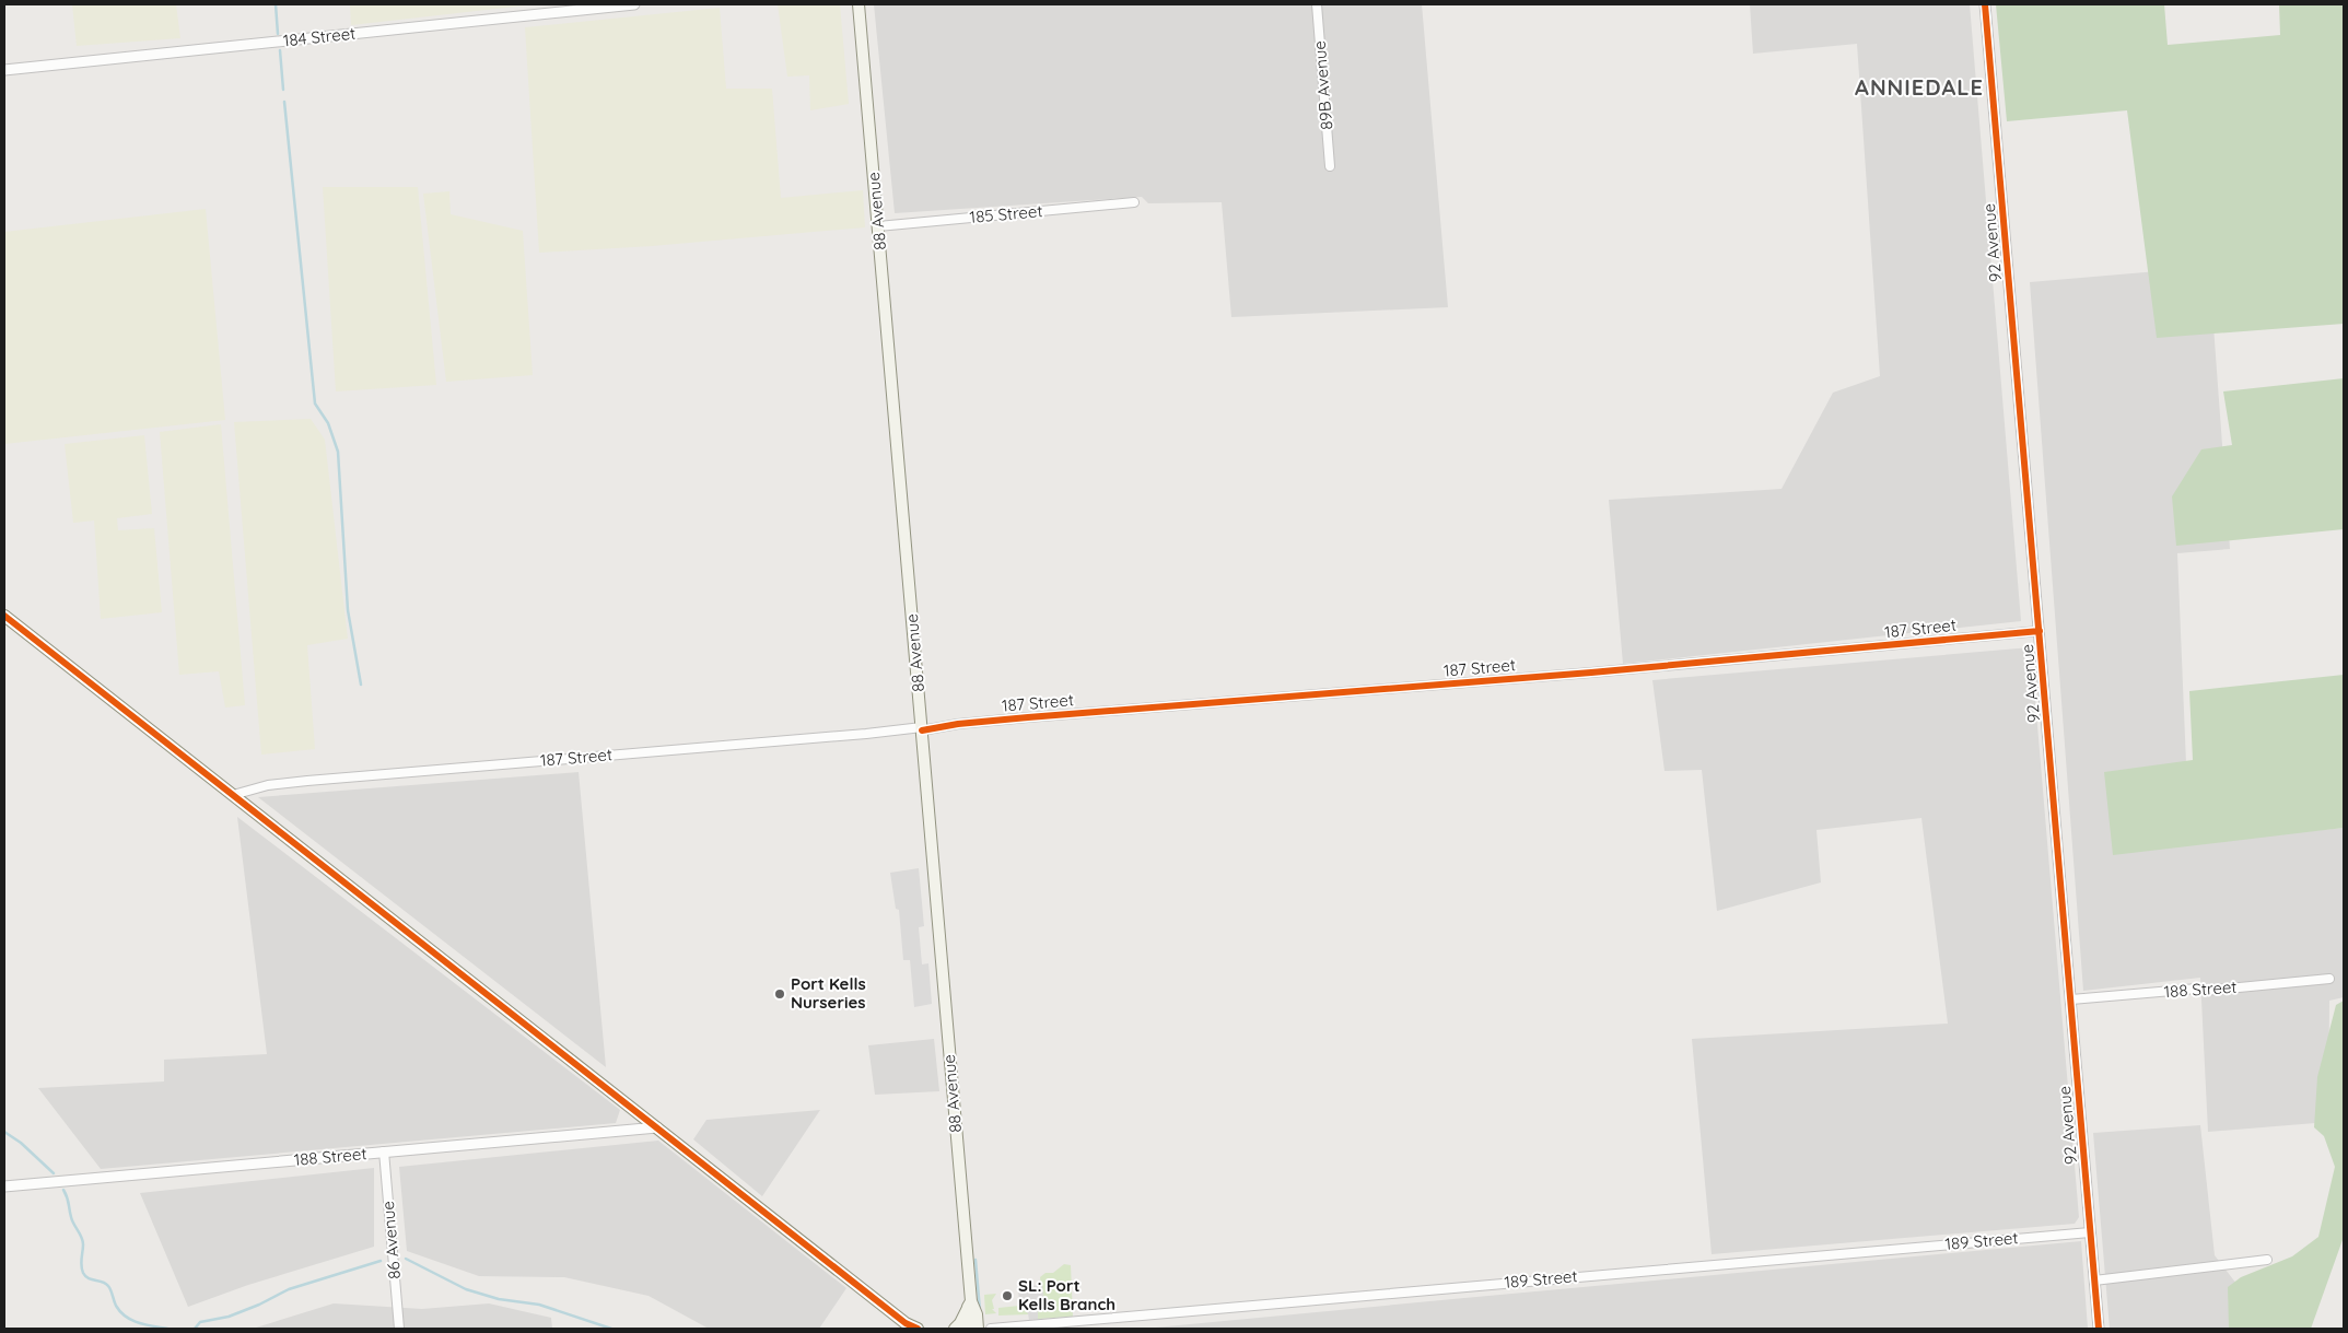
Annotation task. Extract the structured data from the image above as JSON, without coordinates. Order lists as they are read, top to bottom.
{
  "streets": {
    "main road": ["88 Avenue"],
    "street": [
      "184 Street",
      "89B Avenue",
      "185 Street",
      "92 Avenue",
      "187 Street",
      "188 Street",
      "86 Avenue",
      "189 Street"
    ]
  },
  "crossings": [
    ["88 Avenue", "185 Street"],
    ["88 Avenue", "187 Street"],
    ["92 Avenue", "187 Street"],
    ["92 Avenue", "188 Street"],
    ["92 Avenue", "189 Street"],
    ["188 Street", "86 Avenue"]
  ],
  "districts": ["ANNIEDALE"],
  "places": ["Port Kells Nurseries", "SL: Port Kells Branch"]
}
